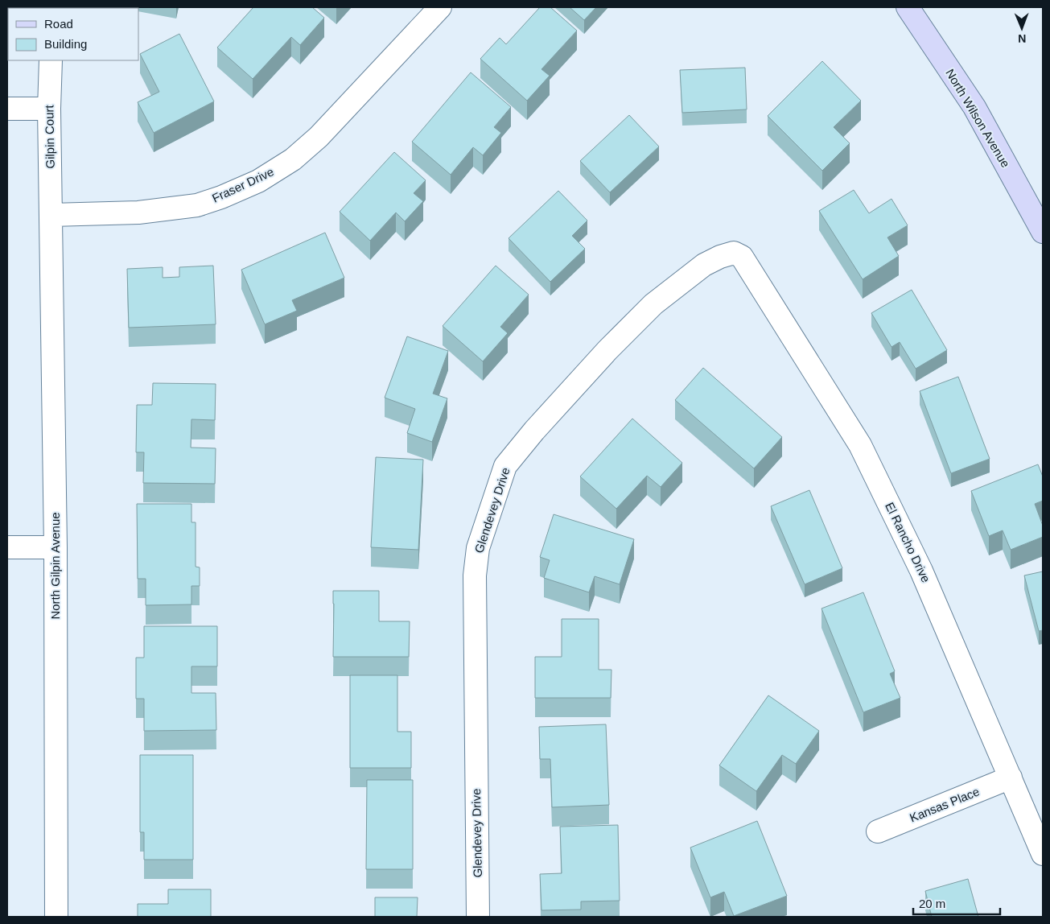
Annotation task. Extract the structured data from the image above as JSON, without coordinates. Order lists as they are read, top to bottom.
{
  "streets": {
    "main road": ["North Wilson Avenue"],
    "street": [
      "Gilpin Court",
      "Fraser Drive",
      "Glendevey Drive",
      "El Rancho Drive",
      "North Gilpin Avenue",
      "Kansas Place"
    ]
  },
  "crossings": [
    ["Gilpin Court", "Fraser Drive"],
    ["Gilpin Court", "North Gilpin Avenue"],
    ["Fraser Drive", "North Gilpin Avenue"],
    ["Glendevey Drive", "El Rancho Drive"],
    ["El Rancho Drive", "Kansas Place"]
  ],
  "legend": ["Road", "Building"],
  "scale_bar": "20 m",
  "north": "bottom"
}
